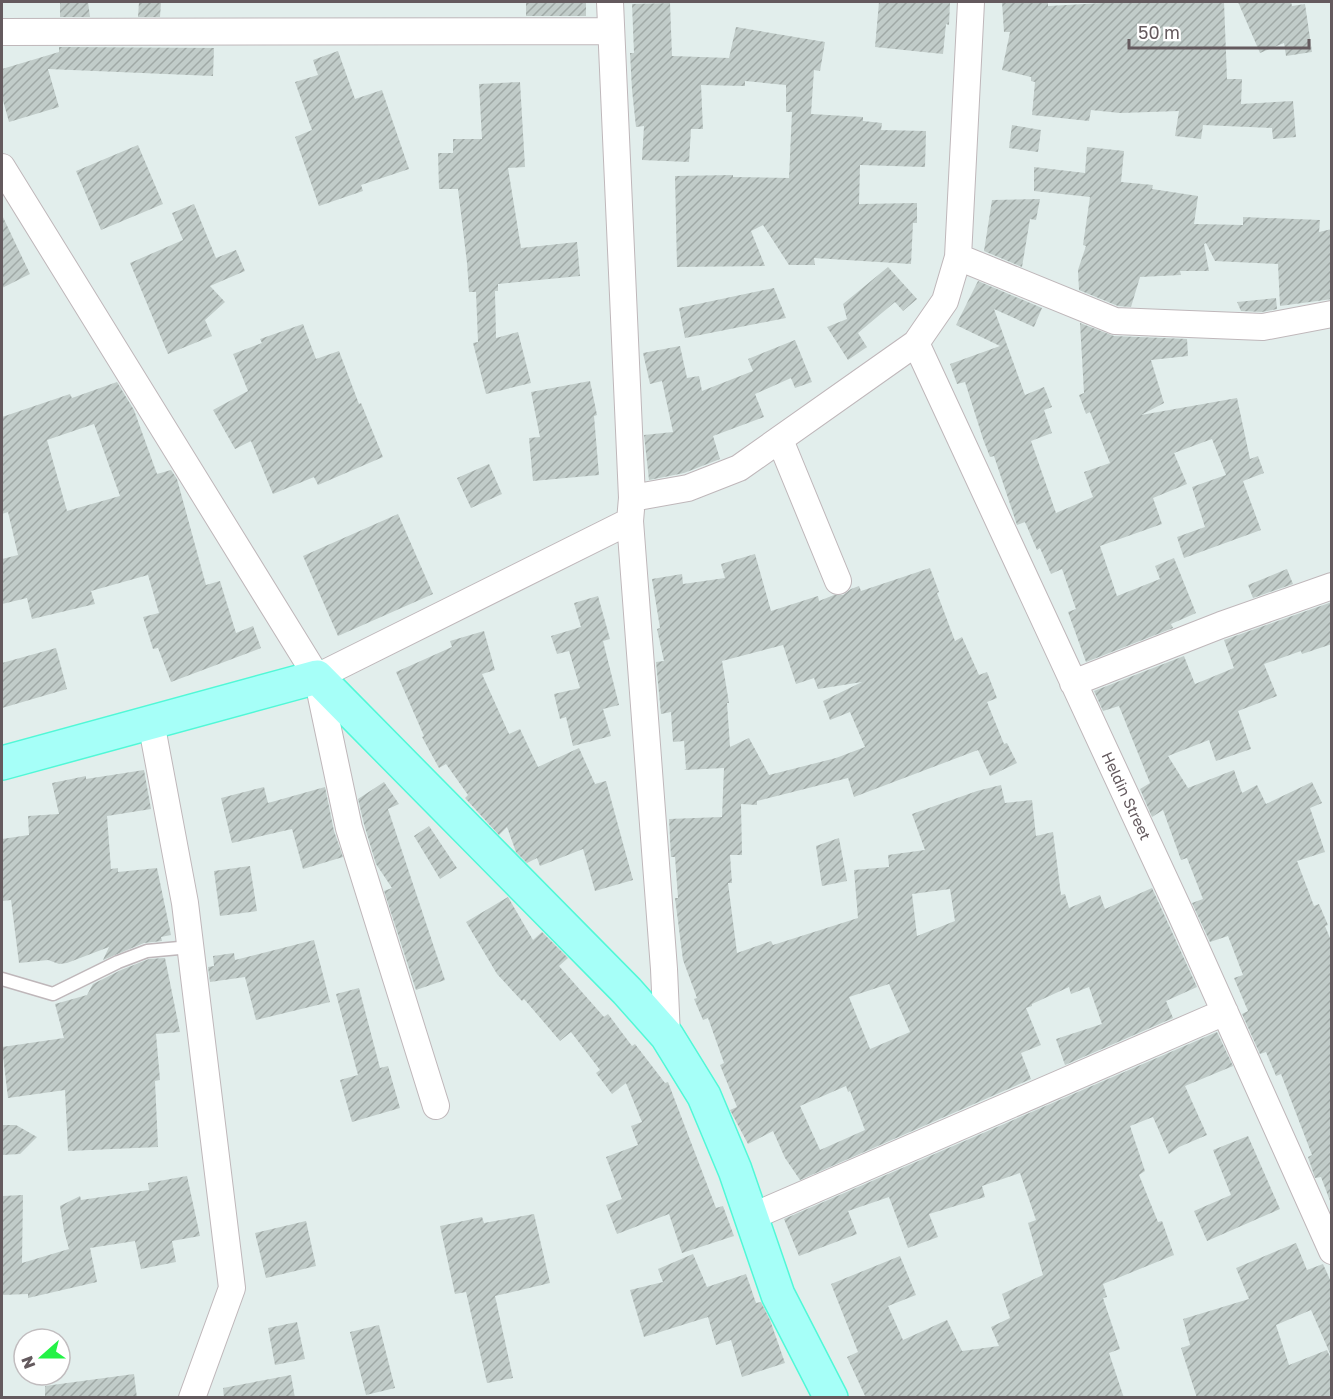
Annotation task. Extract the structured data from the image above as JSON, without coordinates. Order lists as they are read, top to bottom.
{
  "streets": {
    "street": ["Heldin Street"]
  },
  "scale_bar": "50 m",
  "north": "left"
}
